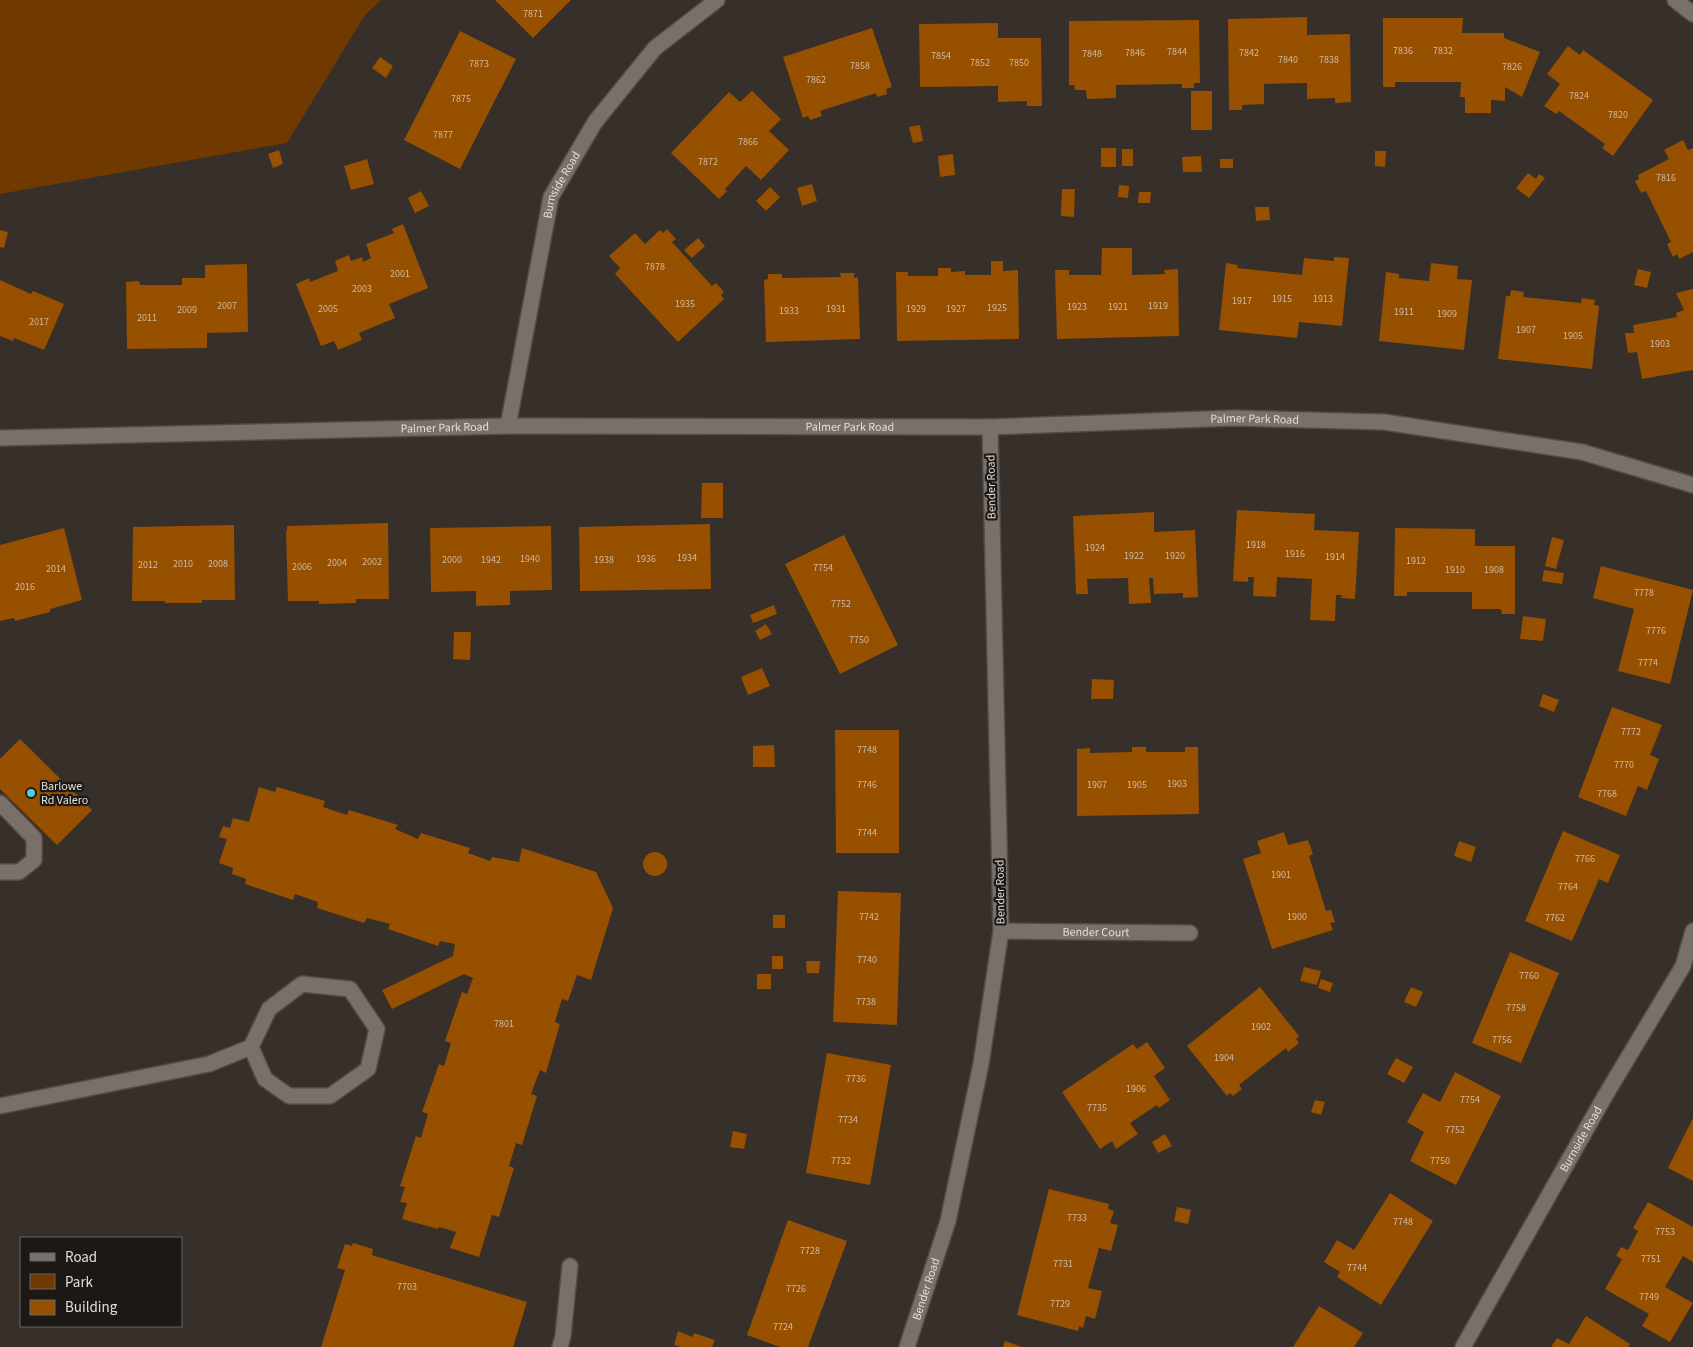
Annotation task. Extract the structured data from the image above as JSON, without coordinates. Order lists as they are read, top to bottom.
{
  "streets": {
    "street": [
      "Burnside Road",
      "Palmer Park Road",
      "Bender Road",
      "Bender Court"
    ]
  },
  "crossings": [
    ["Burnside Road", "Palmer Park Road"],
    ["Palmer Park Road", "Bender Road"],
    ["Bender Road", "Bender Court"]
  ],
  "places": ["Barlowe Rd Valero"],
  "house_numbers": [
    "7871",
    "7836",
    "7832",
    "7844",
    "7846",
    "7842",
    "7848",
    "7854",
    "7840",
    "7838",
    "7852",
    "7850",
    "7873",
    "7858",
    "7826",
    "7862",
    "7824",
    "7875",
    "7820",
    "7877",
    "7866",
    "7872",
    "7816",
    "7878",
    "2001",
    "2003",
    "1915",
    "1913",
    "1917",
    "1935",
    "2007",
    "1919",
    "1923",
    "1921",
    "1925",
    "2005",
    "1931",
    "1929",
    "1927",
    "2009",
    "1933",
    "1911",
    "1909",
    "2011",
    "2017",
    "1907",
    "1905",
    "1903",
    "1918",
    "1924",
    "1916",
    "1922",
    "1920",
    "1914",
    "1934",
    "1940",
    "1936",
    "2000",
    "1942",
    "1938",
    "1912",
    "2002",
    "2004",
    "2010",
    "2008",
    "2012",
    "2006",
    "7754",
    "2014",
    "1910",
    "1908",
    "2016",
    "7778",
    "7752",
    "7776",
    "7750",
    "7774",
    "7772",
    "7748",
    "7770",
    "1903",
    "7746",
    "1907",
    "1905",
    "7768",
    "7744",
    "7766",
    "1901",
    "7764",
    "7742",
    "1900",
    "7762",
    "7740",
    "7760",
    "7738",
    "7758",
    "7801",
    "1902",
    "7756",
    "1904",
    "7736",
    "1906",
    "7754",
    "7735",
    "7734",
    "7752",
    "7732",
    "7750",
    "7733",
    "7748",
    "7753",
    "7728",
    "7751",
    "7731",
    "7744",
    "7703",
    "7726",
    "7749",
    "7729",
    "7724"
  ],
  "legend": ["Road", "Park", "Building"]
}
